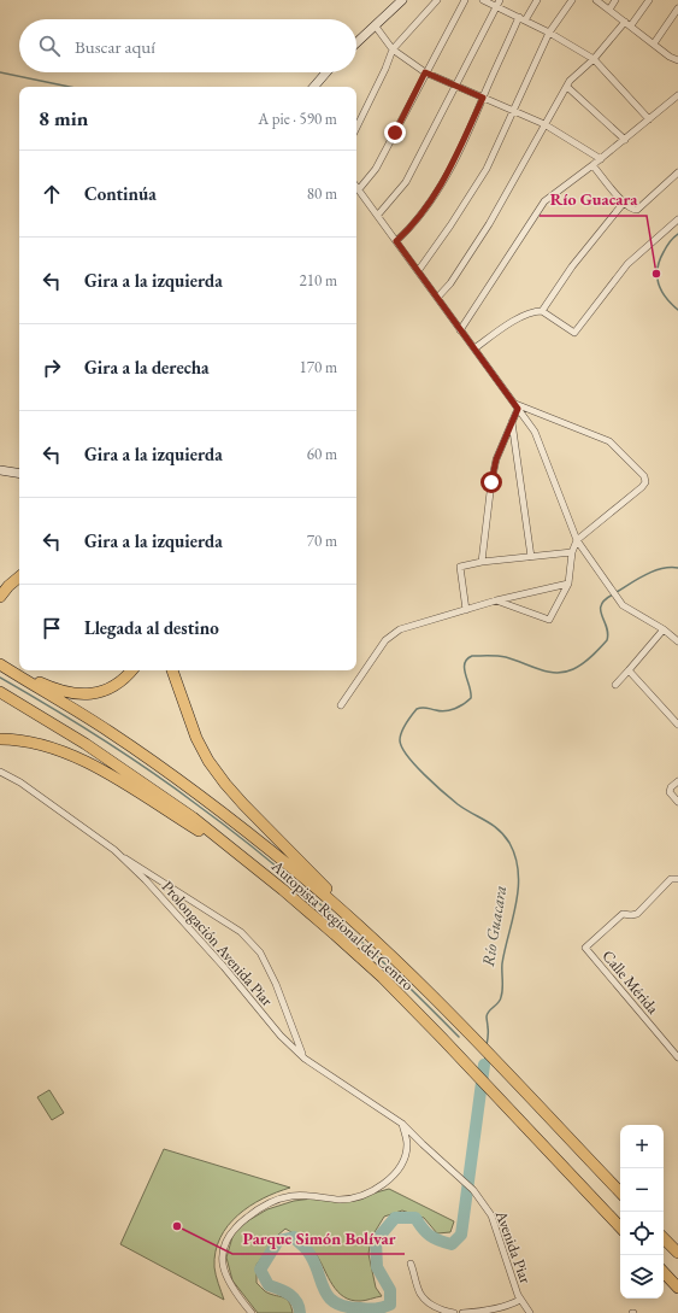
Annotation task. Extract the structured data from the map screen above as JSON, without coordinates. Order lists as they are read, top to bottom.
{
  "streets": {
    "highway": ["Autopista Regional del Centro"],
    "street": ["Prolongación Avenida Piar", "Calle Mérida", "Avenida Piar"]
  },
  "crossings": [
    ["Prolongación Avenida Piar", "Avenida Piar"]
  ],
  "water": ["Río Guacara"],
  "places": ["Río Guacara", "Parque Simón Bolívar"],
  "page": {
    "search": "Buscar aquí",
    "heading": ["8 min", "A pie · 590 m"],
    "list": [
      ["Continúa", "80 m"],
      ["Gira a la izquierda", "210 m"],
      ["Gira a la derecha", "170 m"],
      ["Gira a la izquierda", "60 m"],
      ["Gira a la izquierda", "70 m"],
      "Llegada al destino"
    ],
    "map_buttons": ["+", "−"]
  }
}
